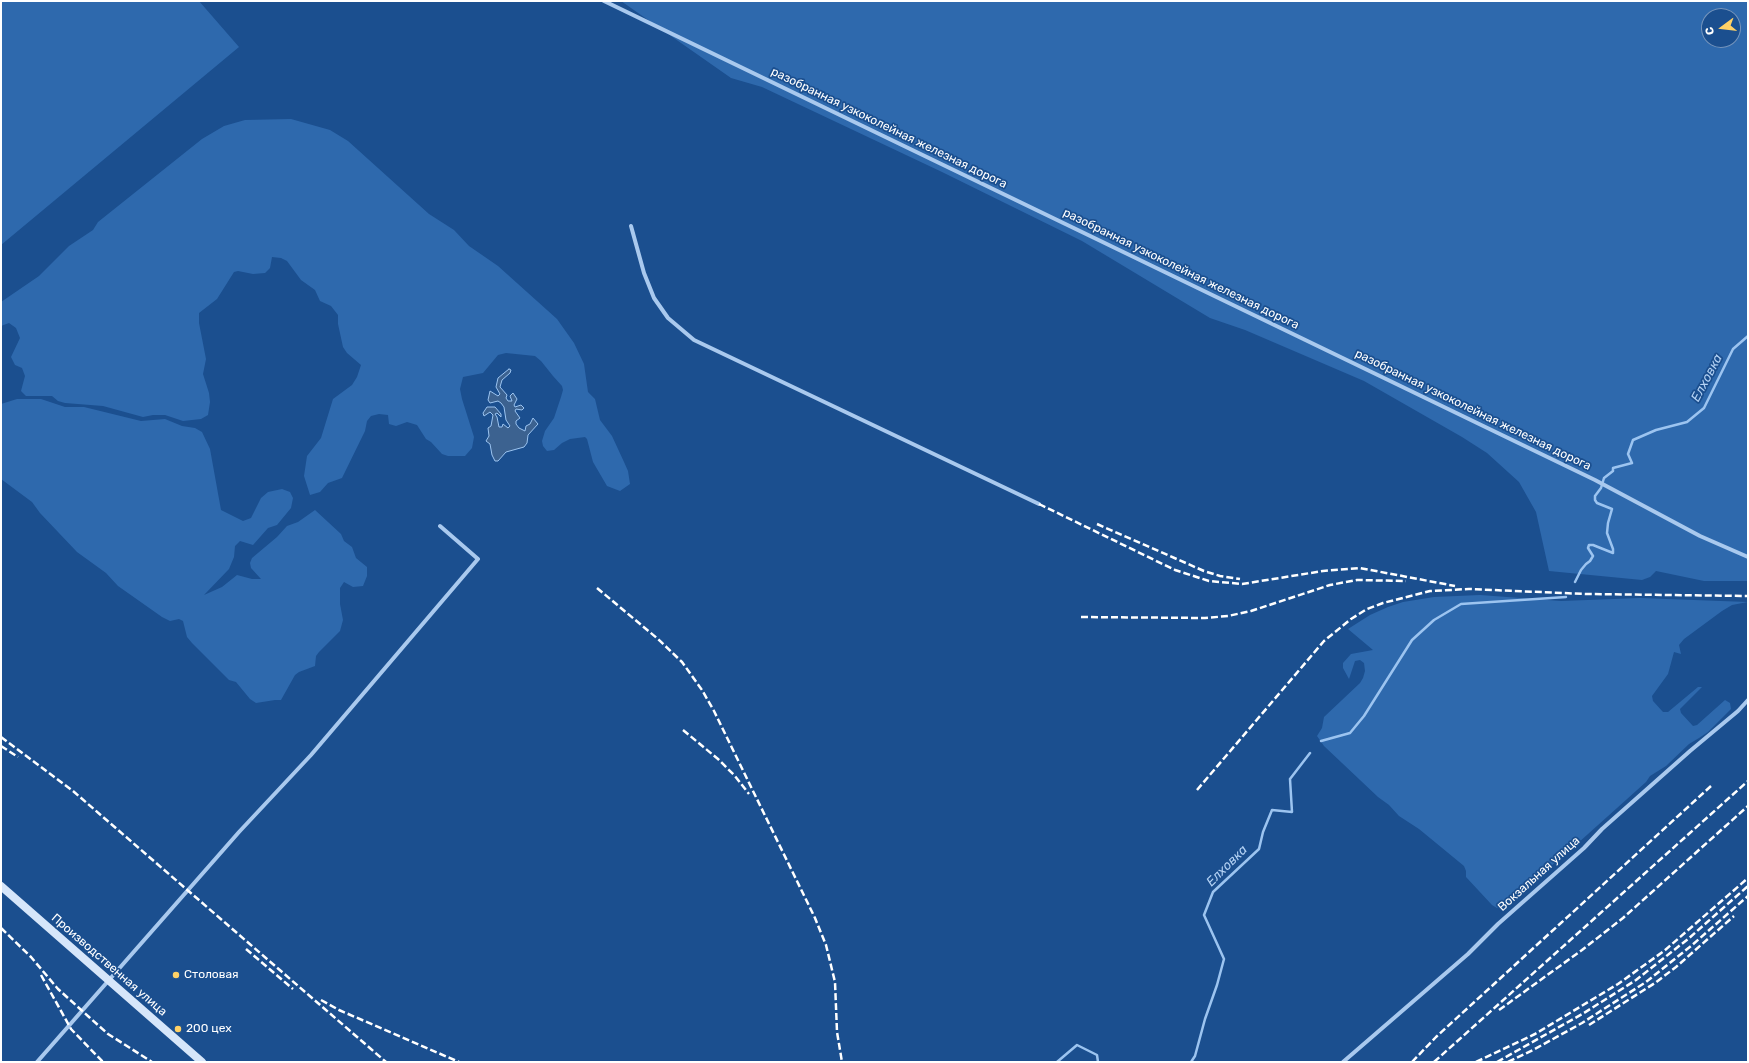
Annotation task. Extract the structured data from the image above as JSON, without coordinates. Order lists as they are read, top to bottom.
{
  "streets": {
    "main road": ["Производственная улица"],
    "street": ["разобранная узкоколейная железная дорога", "Вокзальная улица"]
  },
  "water": ["Елховка"],
  "places": ["Cтоловая", "200 цех"],
  "north": "left"
}
